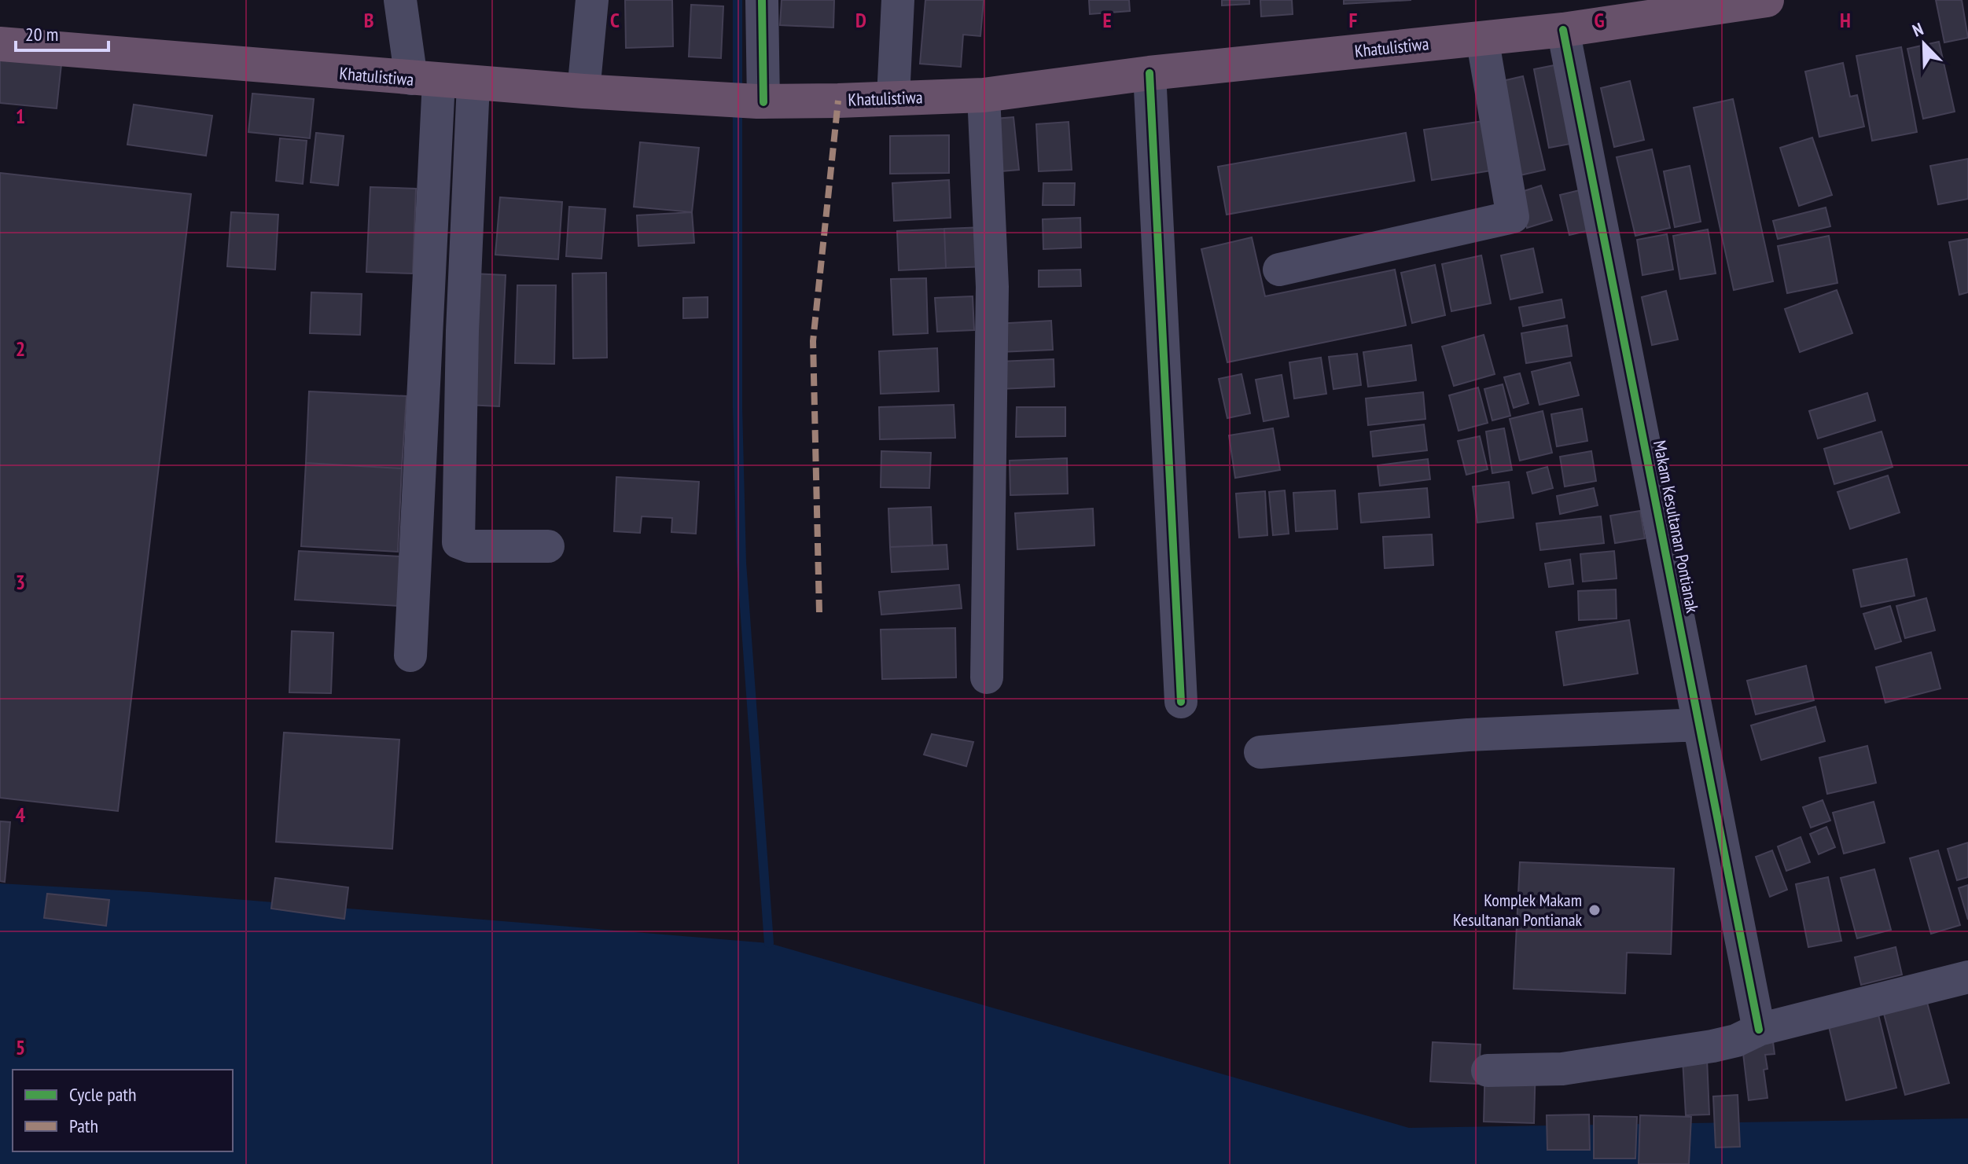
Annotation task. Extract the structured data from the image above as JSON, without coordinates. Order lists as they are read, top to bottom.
{
  "streets": {
    "highway": ["Khatulistiwa"],
    "street": ["Makam Kesultanan Pontianak"]
  },
  "crossings": [
    ["Khatulistiwa", "Makam Kesultanan Pontianak"]
  ],
  "places": ["Komplek Makam Kesultanan Pontianak"],
  "legend": ["Cycle path", "Path"],
  "scale_bar": "20 m",
  "north": "top left",
  "grid": {
    "columns": [
      "B",
      "C",
      "D",
      "E",
      "F",
      "G",
      "H"
    ],
    "rows": [
      "1",
      "2",
      "3",
      "4",
      "5"
    ]
  }
}
